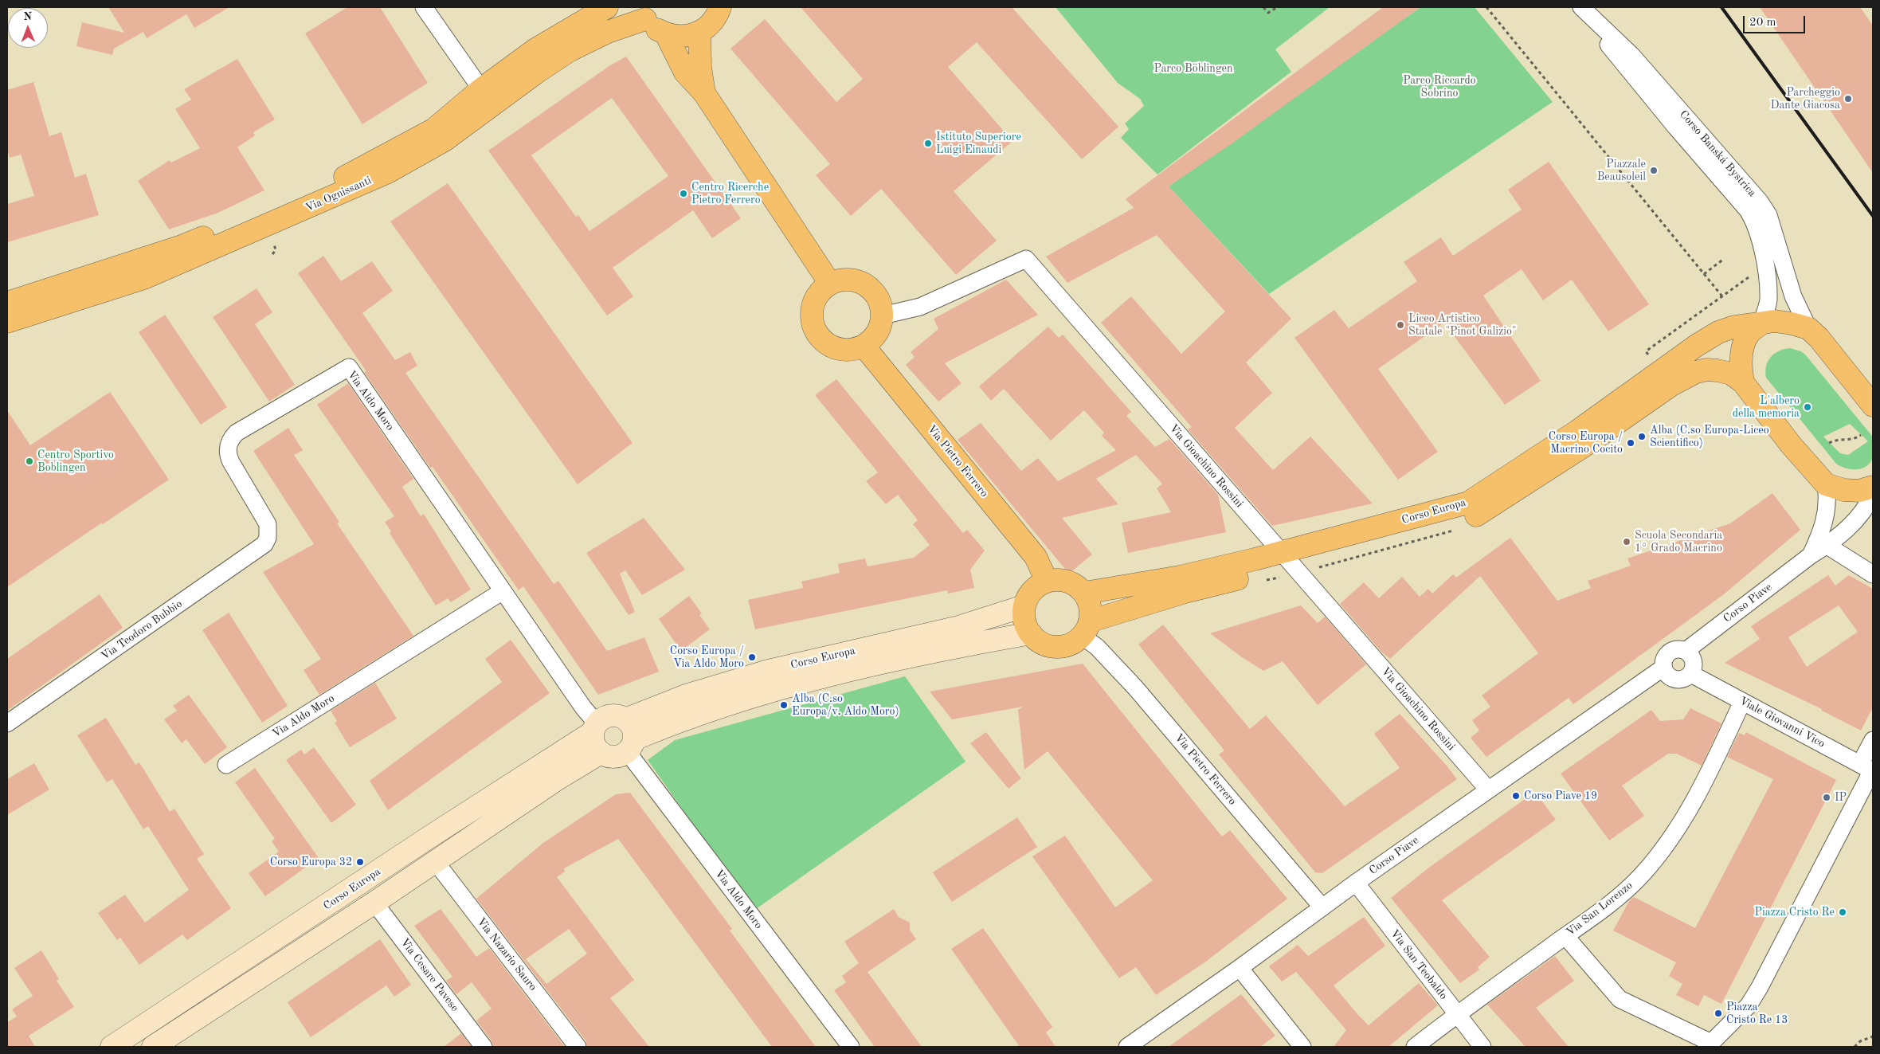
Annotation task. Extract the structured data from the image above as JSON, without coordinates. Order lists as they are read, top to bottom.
{
  "streets": {
    "main road": ["Via Ognissanti", "Via Pietro Ferrero", "Corso Europa"],
    "street": [
      "Corso Banská Bystrica",
      "Via Aldo Moro",
      "Via Gioachino Rossini",
      "Corso Piave",
      "Via Teodoro Bubbio",
      "Viale Giovanni Vico",
      "Via San Lorenzo",
      "Via Nazario Sauro",
      "Via San Teobaldo",
      "Via Cesare Pavese"
    ]
  },
  "crossings": [
    ["Corso Banská Bystrica", "Corso Europa"],
    ["Via Aldo Moro", "Corso Europa"],
    ["Via Aldo Moro", "Via Teodoro Bubbio"],
    ["Via Pietro Ferrero", "Via Gioachino Rossini"],
    ["Via Pietro Ferrero", "Corso Europa"],
    ["Via Pietro Ferrero", "Corso Piave"],
    ["Via Gioachino Rossini", "Corso Europa"],
    ["Via Gioachino Rossini", "Corso Piave"],
    ["Corso Piave", "Viale Giovanni Vico"],
    ["Corso Piave", "Via San Teobaldo"],
    ["Viale Giovanni Vico", "Via San Lorenzo"],
    ["Via San Lorenzo", "Via San Teobaldo"]
  ],
  "parks": ["Parco Böblingen", "Parco Riccardo Sobrino"],
  "places": [
    "Parcheggio Dante Giacosa",
    "Istituto Superiore Luigi Einaudi",
    "Piazzale Beausoleil",
    "Centro Ricerche Pietro Ferrero",
    "Liceo Artistico Statale \"Pinot Galizio\"",
    "L'albero della memoria",
    "Alba (C.so Europa-Liceo Scientifico)",
    "Corso Europa / Macrino Cocito",
    "Centro Sportivo Boblingen",
    "Scuola Secondaria 1° Grado Macrino",
    "Corso Europa / Via Aldo Moro",
    "Alba (C.so Europa/v. Aldo Moro)",
    "Corso Piave 19",
    "IP",
    "Corso Europa 32",
    "Piazza Cristo Re",
    "Piazza Cristo Re 13"
  ],
  "scale_bar": "20 m",
  "north": "top"
}
